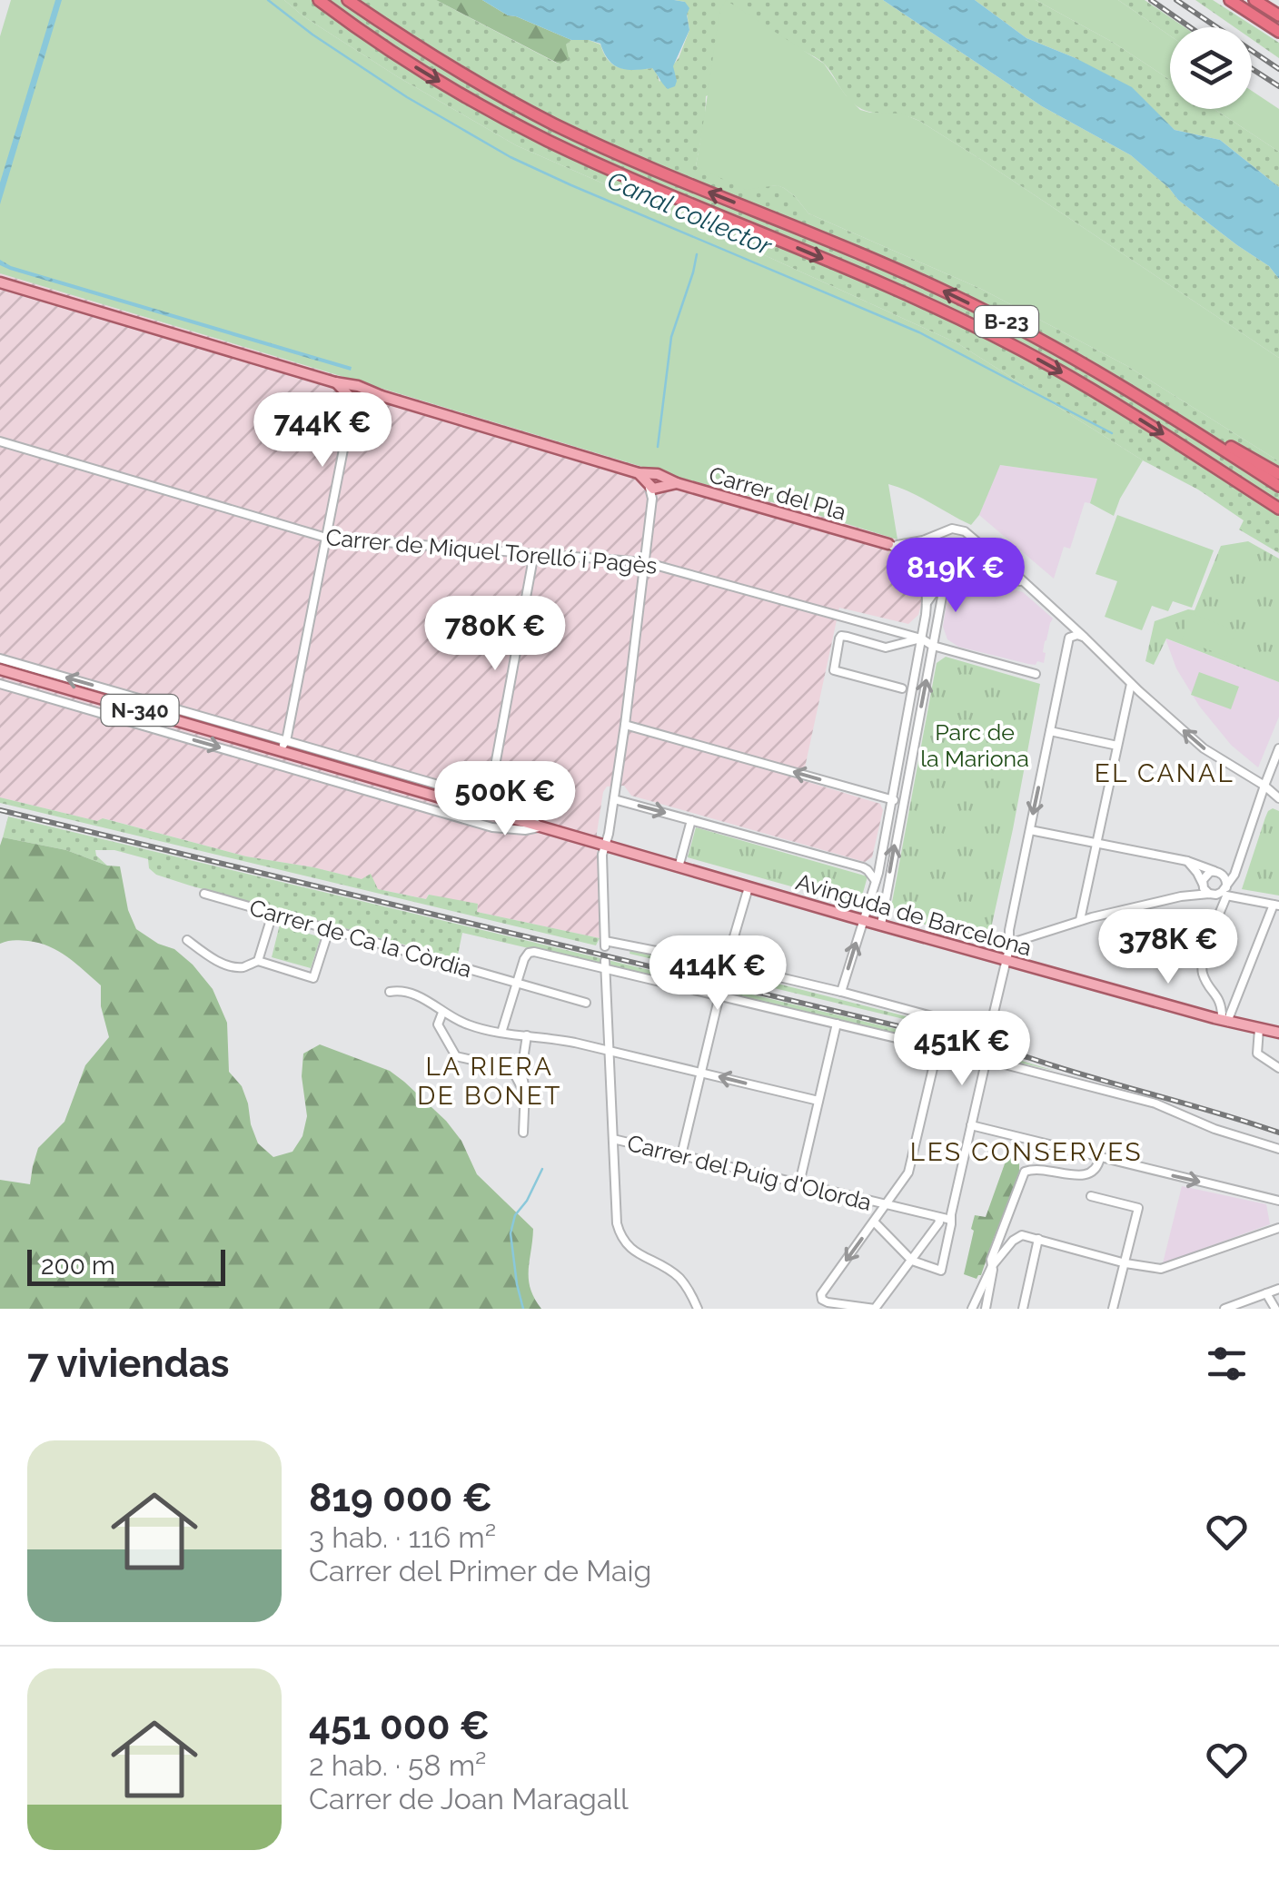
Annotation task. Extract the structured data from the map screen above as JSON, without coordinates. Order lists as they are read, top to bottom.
{
  "streets": {
    "highway": ["B-23"],
    "main road": ["Carrer del Pla", "N-340", "Avinguda de Barcelona"],
    "street": ["Carrer de Miquel Torelló i Pagès", "Carrer de Ca la Còrdia", "Carrer del Puig d'Olorda"]
  },
  "districts": ["EL CANAL", "LA RIERA DE BONET", "LES CONSERVES"],
  "water": ["Canal col·lector"],
  "parks": ["Parc de la Mariona"],
  "scale_bar": "200 m",
  "page": {
    "price": [
      "744K €",
      "819K €",
      "780K €",
      "500K €",
      "378K €",
      "414K €",
      "451K €"
    ],
    "scale": "200 m",
    "heading": "7 viviendas",
    "list": [
      {
        "name": "819 000 €",
        "note": "3 hab. · 116 m² · Carrer del Primer de Maig"
      },
      {
        "name": "451 000 €",
        "note": "2 hab. · 58 m² · Carrer de Joan Maragall"
      }
    ]
  }
}
